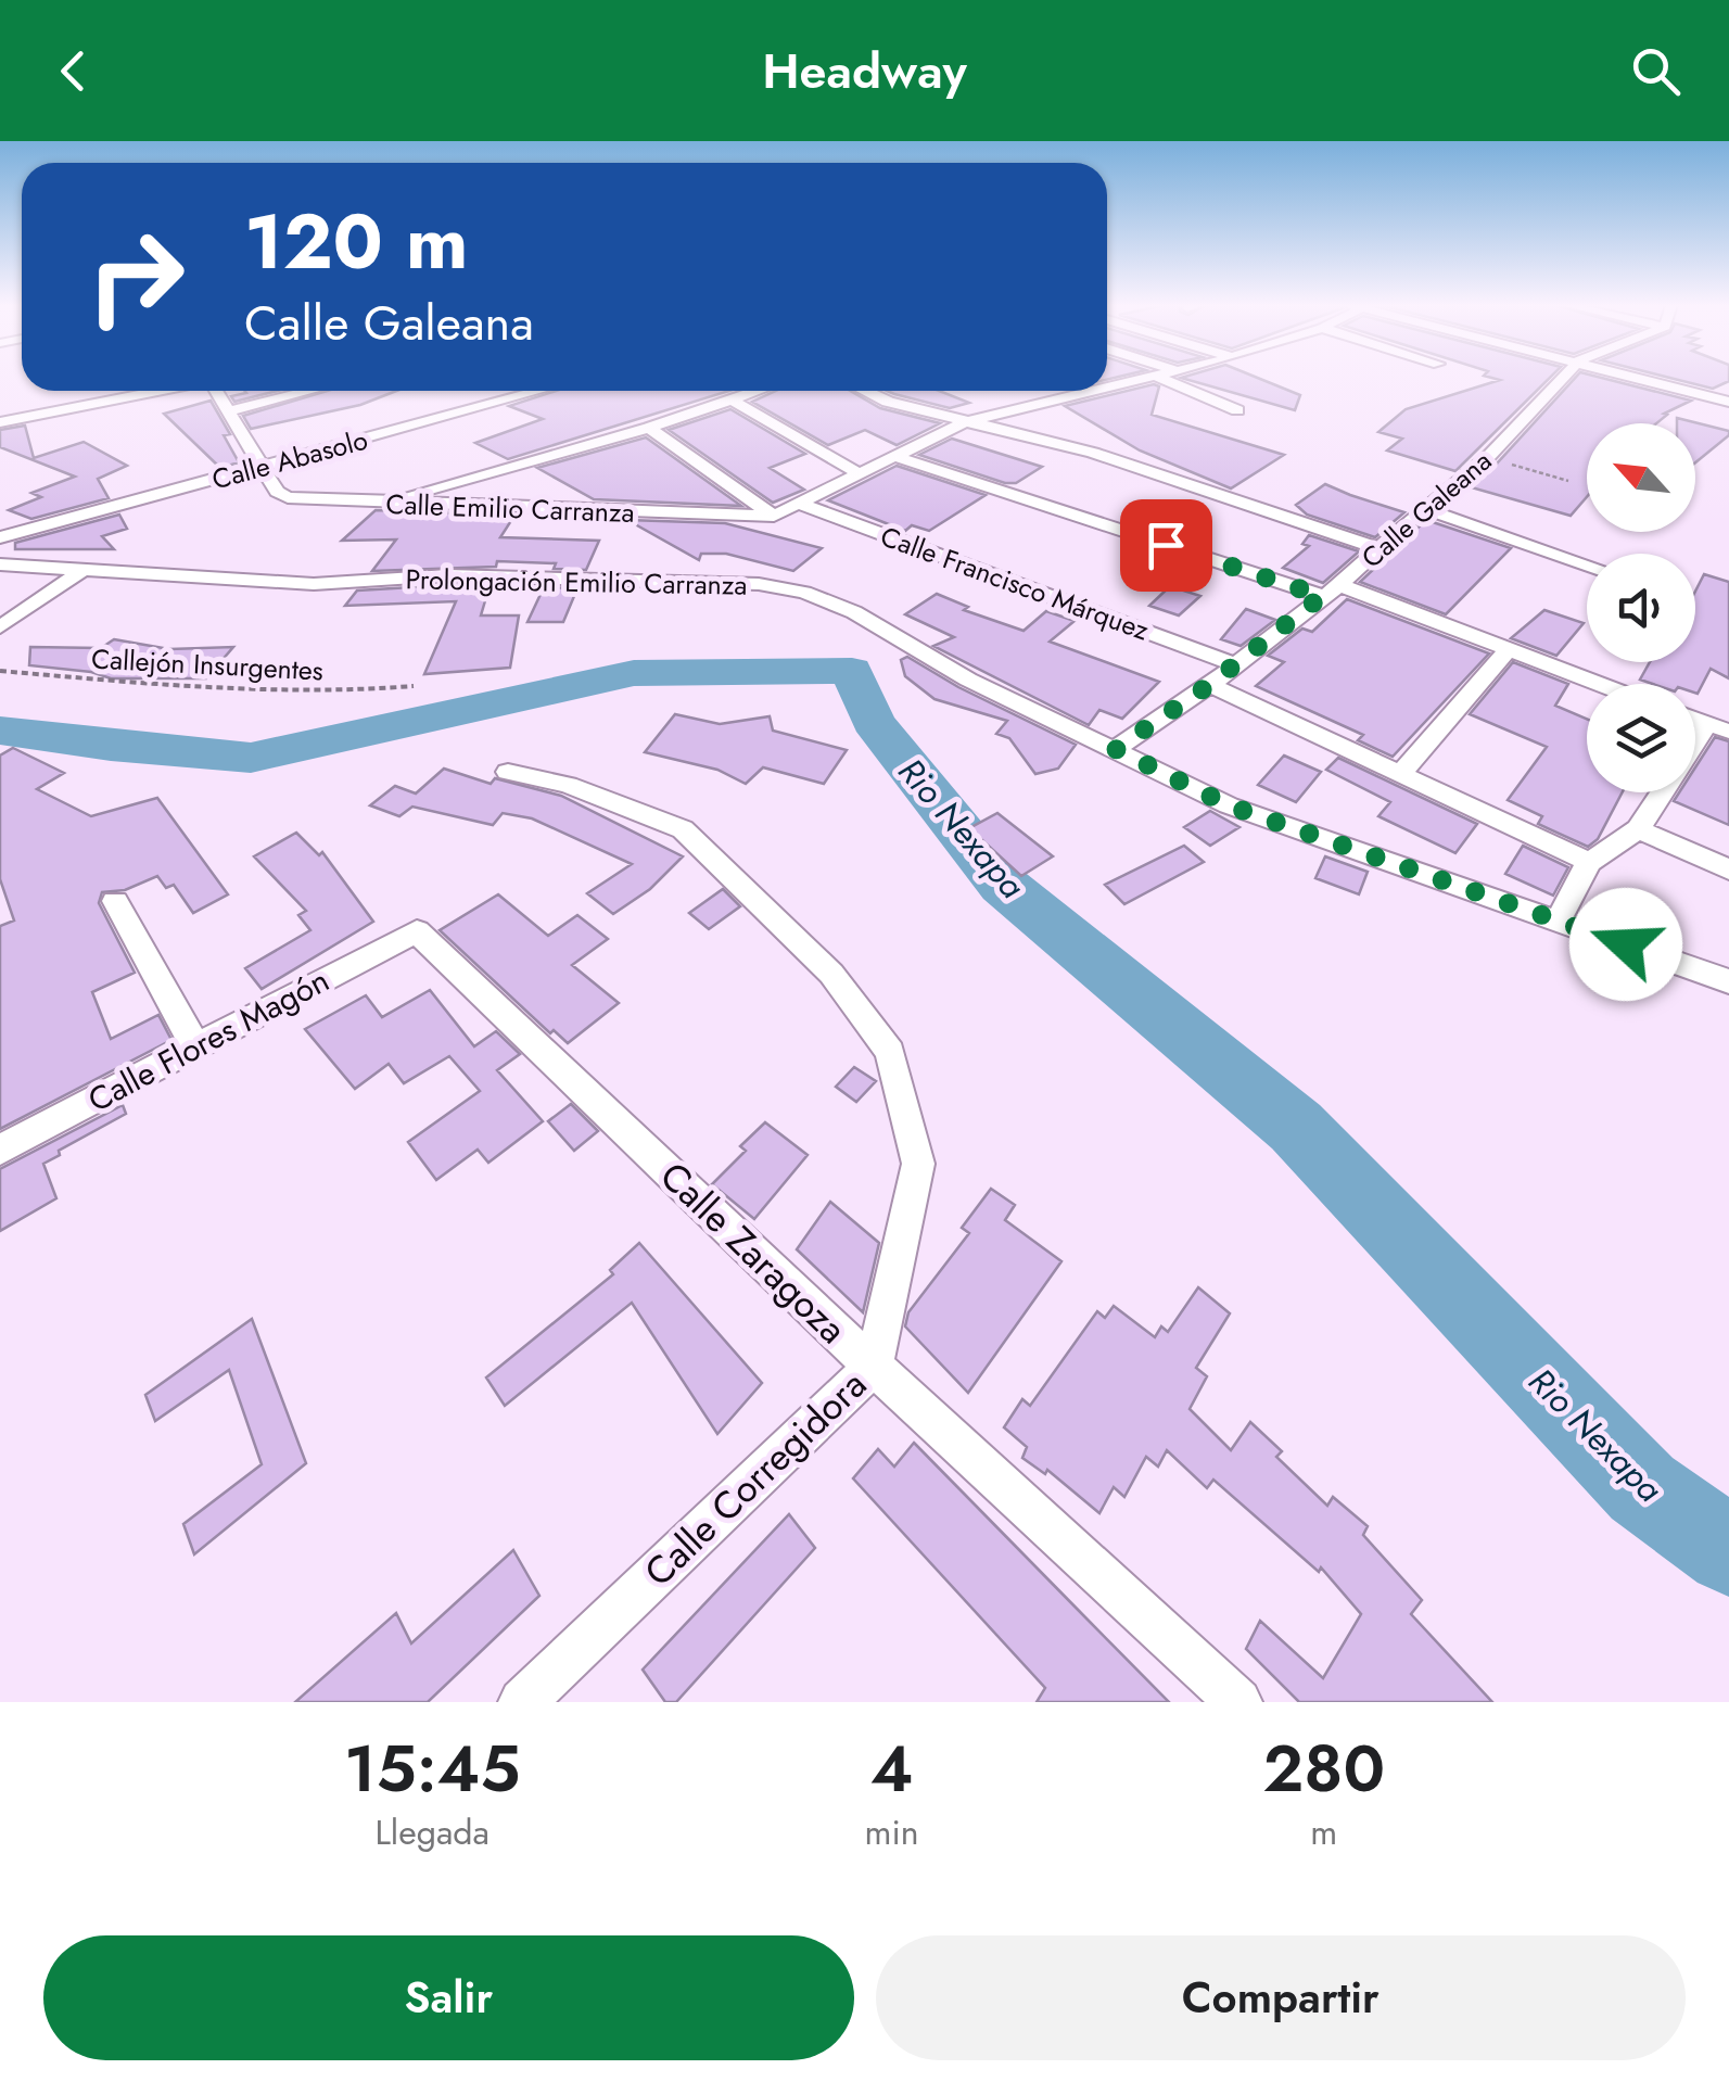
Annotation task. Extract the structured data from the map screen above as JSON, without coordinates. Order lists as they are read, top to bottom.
{
  "streets": {
    "street": [
      "Calle Abasolo",
      "Calle Emilio Carranza",
      "Calle Galeana",
      "Prolongación Emilio Carranza",
      "Calle Francisco Márquez",
      "Calle Flores Magón",
      "Calle Zaragoza",
      "Calle Corregidora"
    ],
    "path": ["Callejón Insurgentes"]
  },
  "crossings": [
    ["Calle Abasolo", "Calle Emilio Carranza"],
    ["Calle Galeana", "Prolongación Emilio Carranza"],
    ["Calle Galeana", "Calle Francisco Márquez"],
    ["Calle Flores Magón", "Calle Zaragoza"],
    ["Calle Zaragoza", "Calle Corregidora"]
  ],
  "water": ["Rio Nexapa"],
  "north": "top left",
  "page": {
    "header": "Headway",
    "turn": ["120 m", "Calle Galeana"],
    "eta": [
      "15:45",
      "Llegada",
      "4",
      "min",
      "280",
      "m"
    ],
    "buttons": ["Salir", "Compartir"]
  }
}
